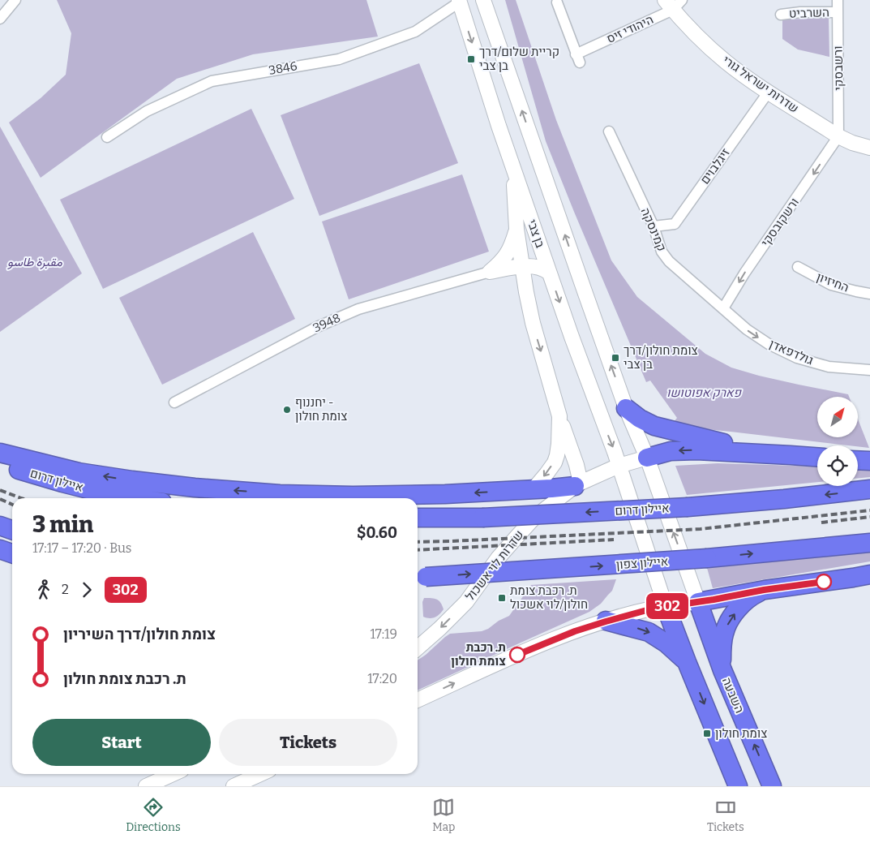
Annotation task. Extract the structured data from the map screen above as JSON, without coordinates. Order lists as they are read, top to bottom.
{
  "streets": {
    "highway": ["איילון דרום", "איילון צפון", "השבעה"],
    "main road": ["שדרות ישראל גורי", "בן צבי", "שדרות לוי אשכול"],
    "street": [
      "השרביט",
      "היהודי זיס",
      "3846",
      "ורשבסקי",
      "זיגלבוים",
      "ורשקובסקי",
      "קמינסקה",
      "החיזיון",
      "3948",
      "גולדפאדן"
    ]
  },
  "crossings": [
    ["השרביט", "ורשבסקי"],
    ["היהודי זיס", "שדרות ישראל גורי"],
    ["3846", "בן צבי"],
    ["ורשבסקי", "שדרות ישראל גורי"],
    ["ורשבסקי", "ורשקובסקי"],
    ["שדרות ישראל גורי", "זיגלבוים"],
    ["שדרות ישראל גורי", "ורשקובסקי"],
    ["זיגלבוים", "קמינסקה"],
    ["ורשקובסקי", "קמינסקה"],
    ["ורשקובסקי", "גולדפאדן"],
    ["קמינסקה", "גולדפאדן"],
    ["בן צבי", "שדרות לוי אשכול"]
  ],
  "one_way": ["ורשקובסקי", "גולדפאדן"],
  "parks": ["مقبرة طاسو", "פארק אפוטושו"],
  "places": {
    "transit": [
      "קריית שלום/דרך בן צבי",
      "צומת חולון/דרך בן צבי",
      "ת. רכבת צומת חולון/לוי אשכול",
      "צומת חולון"
    ],
    "other": ["יחננוף - צומת חולון", "ת. רכבת צומת חולון"]
  },
  "lines": ["bus line 302"],
  "north": "top right",
  "page": {
    "on_map": "302",
    "heading": ["3 min", "17:17 – 17:20 · Bus", "$0.60"],
    "legs": ["2", "302"],
    "list": [
      {
        "name": "צומת חולון/דרך השיריון",
        "value": "17:19"
      },
      {
        "name": "ת. רכבת צומת חולון",
        "value": "17:20"
      }
    ],
    "buttons": ["Start", "Tickets"],
    "tabs": ["Directions", "Map", "Tickets"]
  }
}
